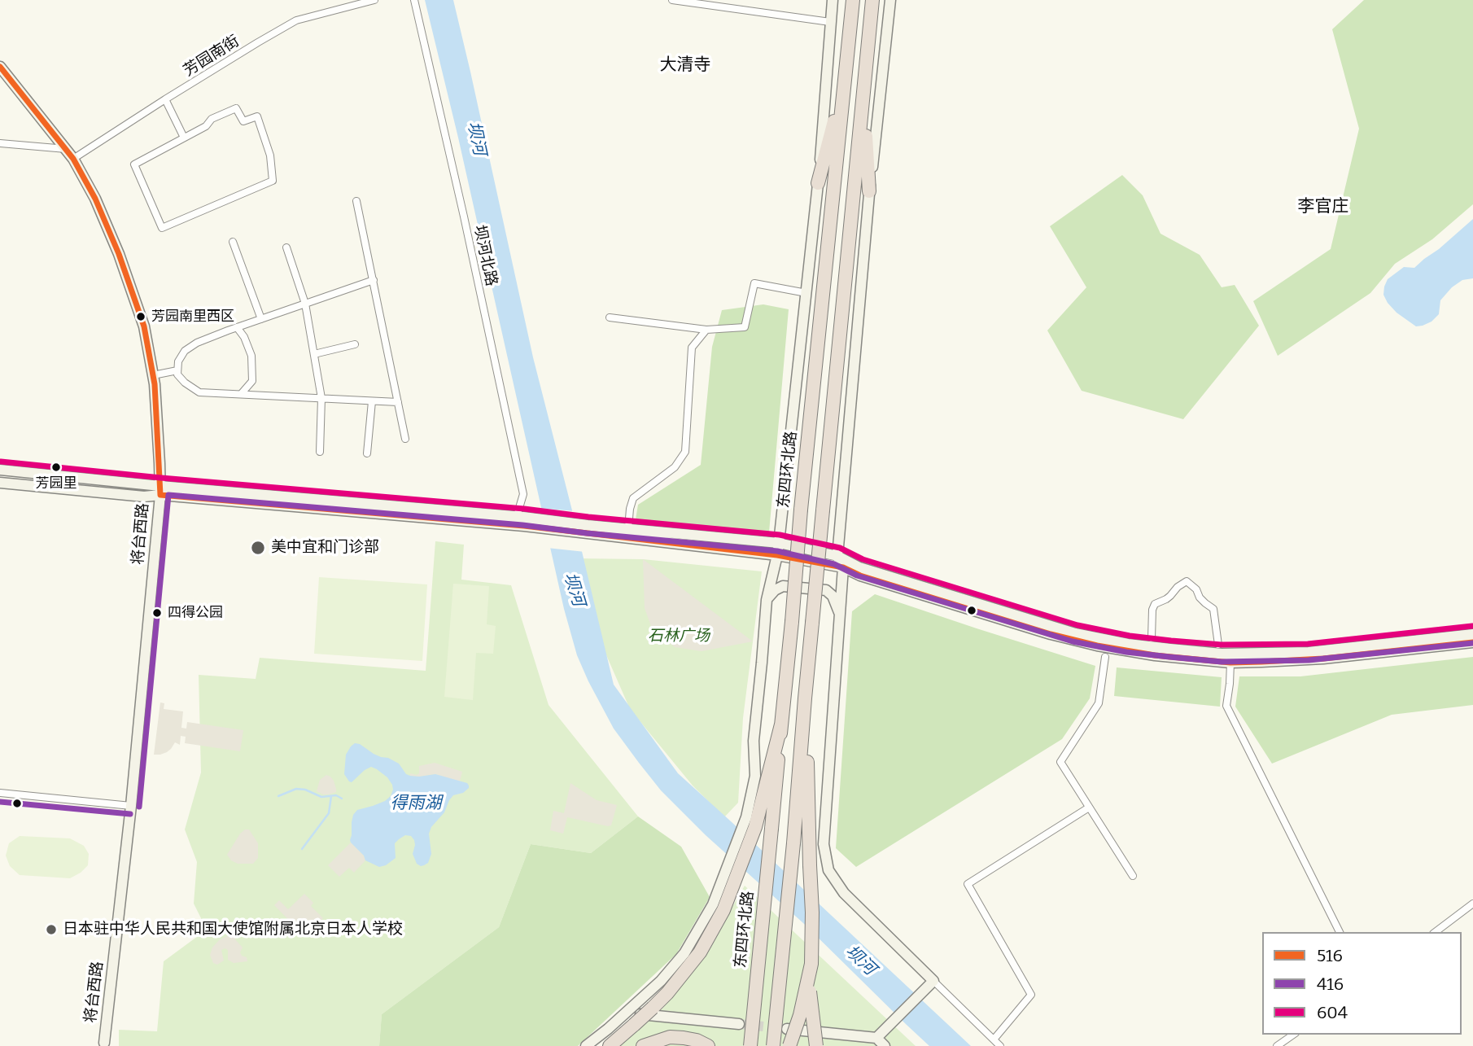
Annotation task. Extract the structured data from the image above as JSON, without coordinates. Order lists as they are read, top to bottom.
{
  "streets": {
    "highway": ["东四环北路"],
    "street": ["芳园南街", "坝河北路", "将台西路"]
  },
  "crossings": [
    ["芳园南街", "将台西路"]
  ],
  "districts": ["大清寺", "李官庄"],
  "water": ["坝河", "得雨湖"],
  "parks": ["石林广场"],
  "places": [
    "芳园南里西区",
    "芳园里",
    "美中宜和门诊部",
    "四得公园",
    "日本驻中华人民共和国大使馆附属北京日本人学校"
  ],
  "lines": ["transit line 516", "transit line 604", "transit line 416"],
  "legend": ["516", "416", "604"]
}
